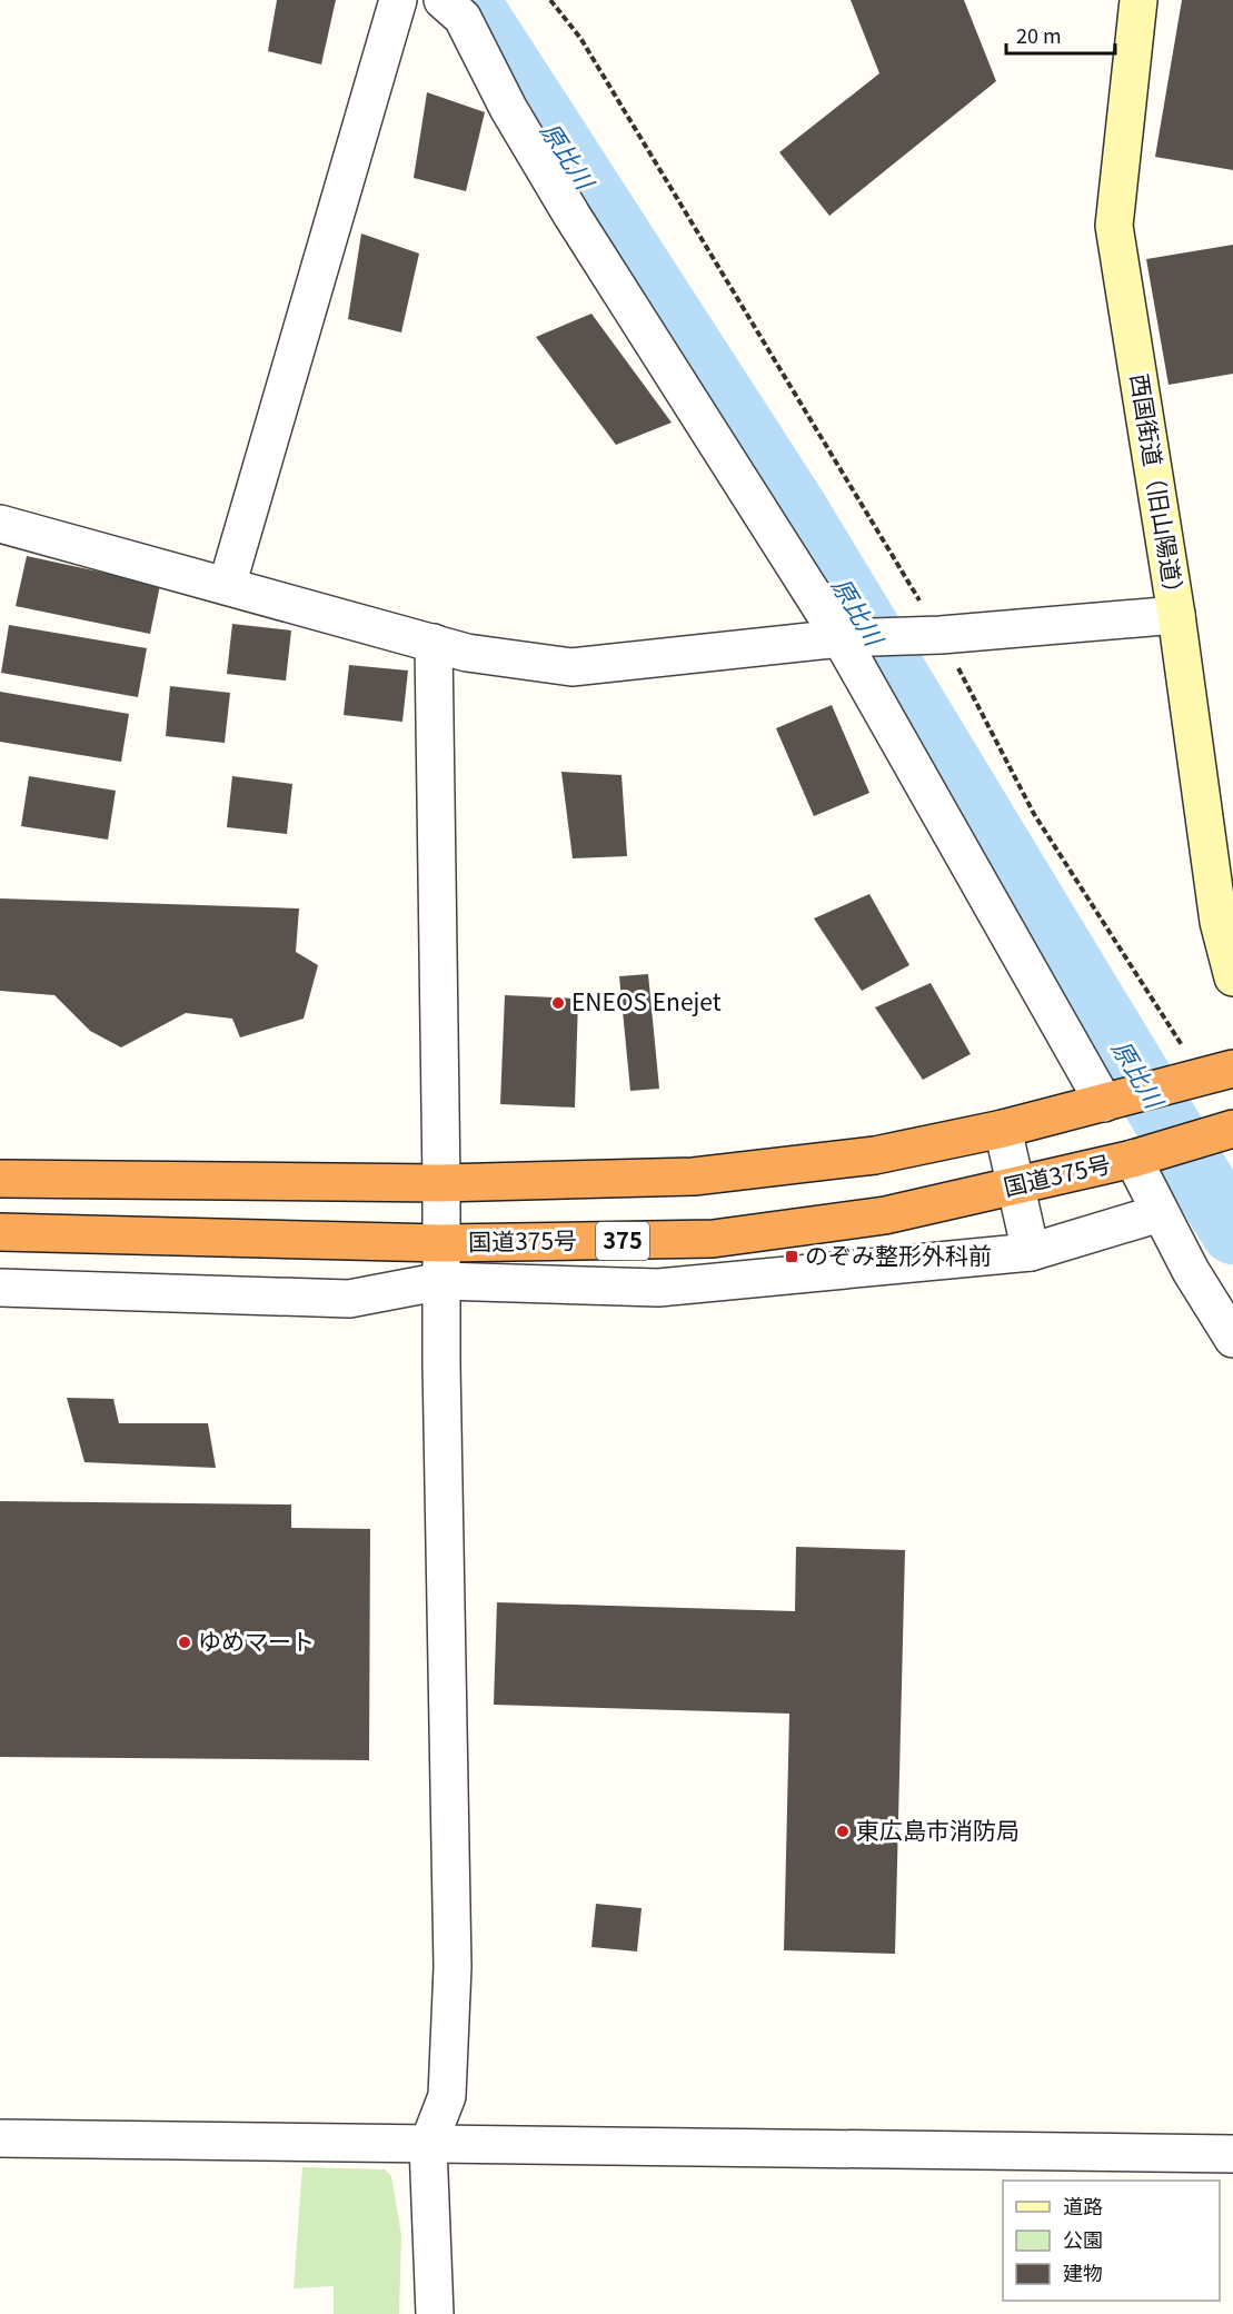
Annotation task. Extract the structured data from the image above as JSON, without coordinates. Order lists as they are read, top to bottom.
{
  "streets": {
    "highway": ["国道375号", "375"],
    "street": ["西国街道（旧山陽道）"]
  },
  "water": ["原比川"],
  "places": {
    "other": ["ENEOS Enejet", "ゆめマート", "東広島市消防局"],
    "transit": ["のぞみ整形外科前"]
  },
  "legend": ["道路", "公園", "建物"],
  "scale_bar": "20 m"
}
